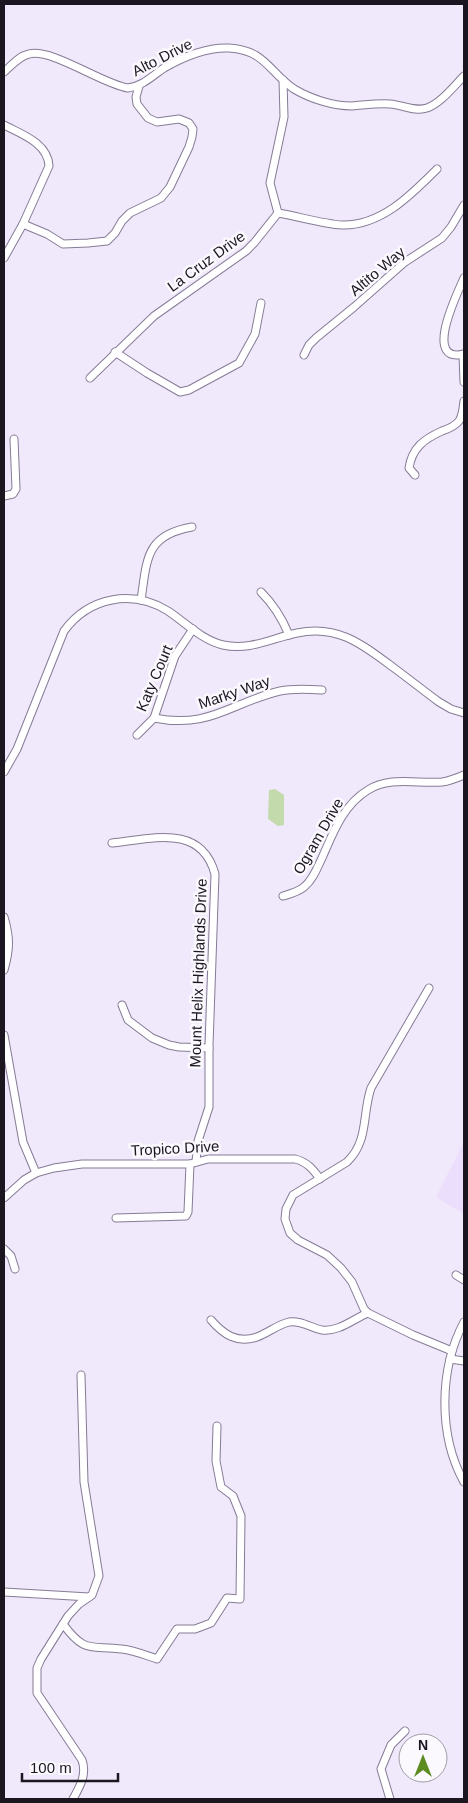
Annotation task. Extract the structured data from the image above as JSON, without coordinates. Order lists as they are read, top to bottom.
{
  "streets": {
    "street": [
      "Alto Drive",
      "La Cruz Drive",
      "Altito Way",
      "Katy Court",
      "Marky Way",
      "Ogram Drive",
      "Mount Helix Highlands Drive",
      "Tropico Drive"
    ]
  },
  "crossings": [
    ["Katy Court", "Marky Way"],
    ["Mount Helix Highlands Drive", "Tropico Drive"]
  ],
  "scale_bar": "100 m",
  "north": "top"
}
